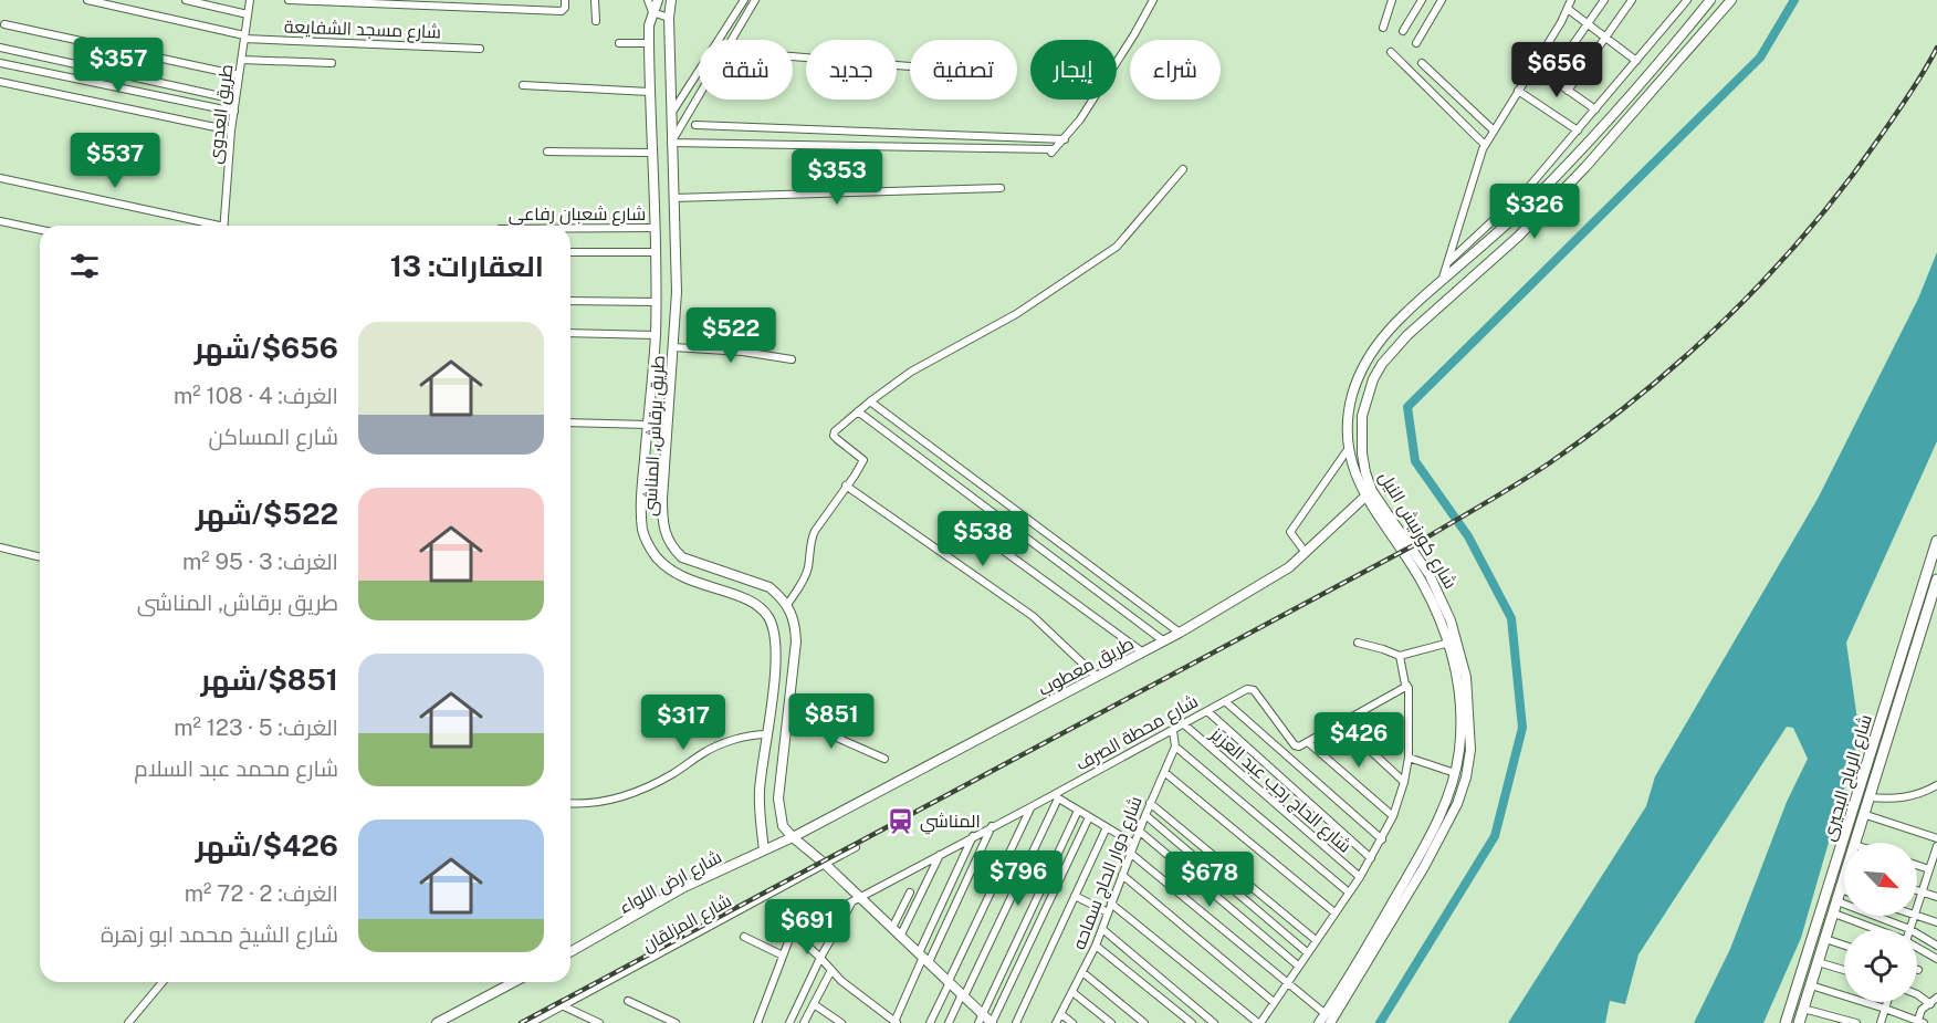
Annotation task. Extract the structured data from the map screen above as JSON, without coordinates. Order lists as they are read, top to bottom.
{
  "streets": {
    "main road": ["شارع كورنيش النيل", "شارع الرياح البحيرى"],
    "street": [
      "شارع مسجد الشفايعة",
      "طريق العدوى",
      "شارع شعبان رفاعى",
      "طريق برقاش, المناشى",
      "طريق معطوب",
      "شارع محطة الصرف",
      "شارع الحاج رجب عبد العزيز",
      "شارع دوار الحاج سماحه",
      "شارع ارض اللواء",
      "شارع المزلقان"
    ]
  },
  "crossings": [
    ["شارع مسجد الشفايعة", "طريق العدوى"],
    ["شارع شعبان رفاعى", "طريق برقاش, المناشى"],
    ["طريق برقاش, المناشى", "شارع ارض اللواء"],
    ["شارع كورنيش النيل", "طريق معطوب"],
    ["طريق معطوب", "شارع ارض اللواء"],
    ["شارع محطة الصرف", "شارع الحاج رجب عبد العزيز"]
  ],
  "places": {
    "station": ["المناشي"]
  },
  "north": "bottom right",
  "page": {
    "price": [
      "$357",
      "$656",
      "$537",
      "$353",
      "$326",
      "$522",
      "$538",
      "$851",
      "$317",
      "$426",
      "$796",
      "$678",
      "$691"
    ],
    "chip": [
      "شراء",
      "إيجار",
      "تصفية",
      "جديد",
      "شقة"
    ],
    "heading": "العقارات: 13",
    "list": [
      {
        "name": "$656/شهر",
        "note": "الغرف: 4 · 108 m² · شارع المساكن"
      },
      {
        "name": "$522/شهر",
        "note": "الغرف: 3 · 95 m² · طريق برقاش, المناشى"
      },
      {
        "name": "$851/شهر",
        "note": "الغرف: 5 · 123 m² · شارع محمد عبد السلام"
      },
      {
        "name": "$426/شهر",
        "note": "الغرف: 2 · 72 m² · شارع الشيخ محمد ابو زهرة"
      }
    ]
  }
}
